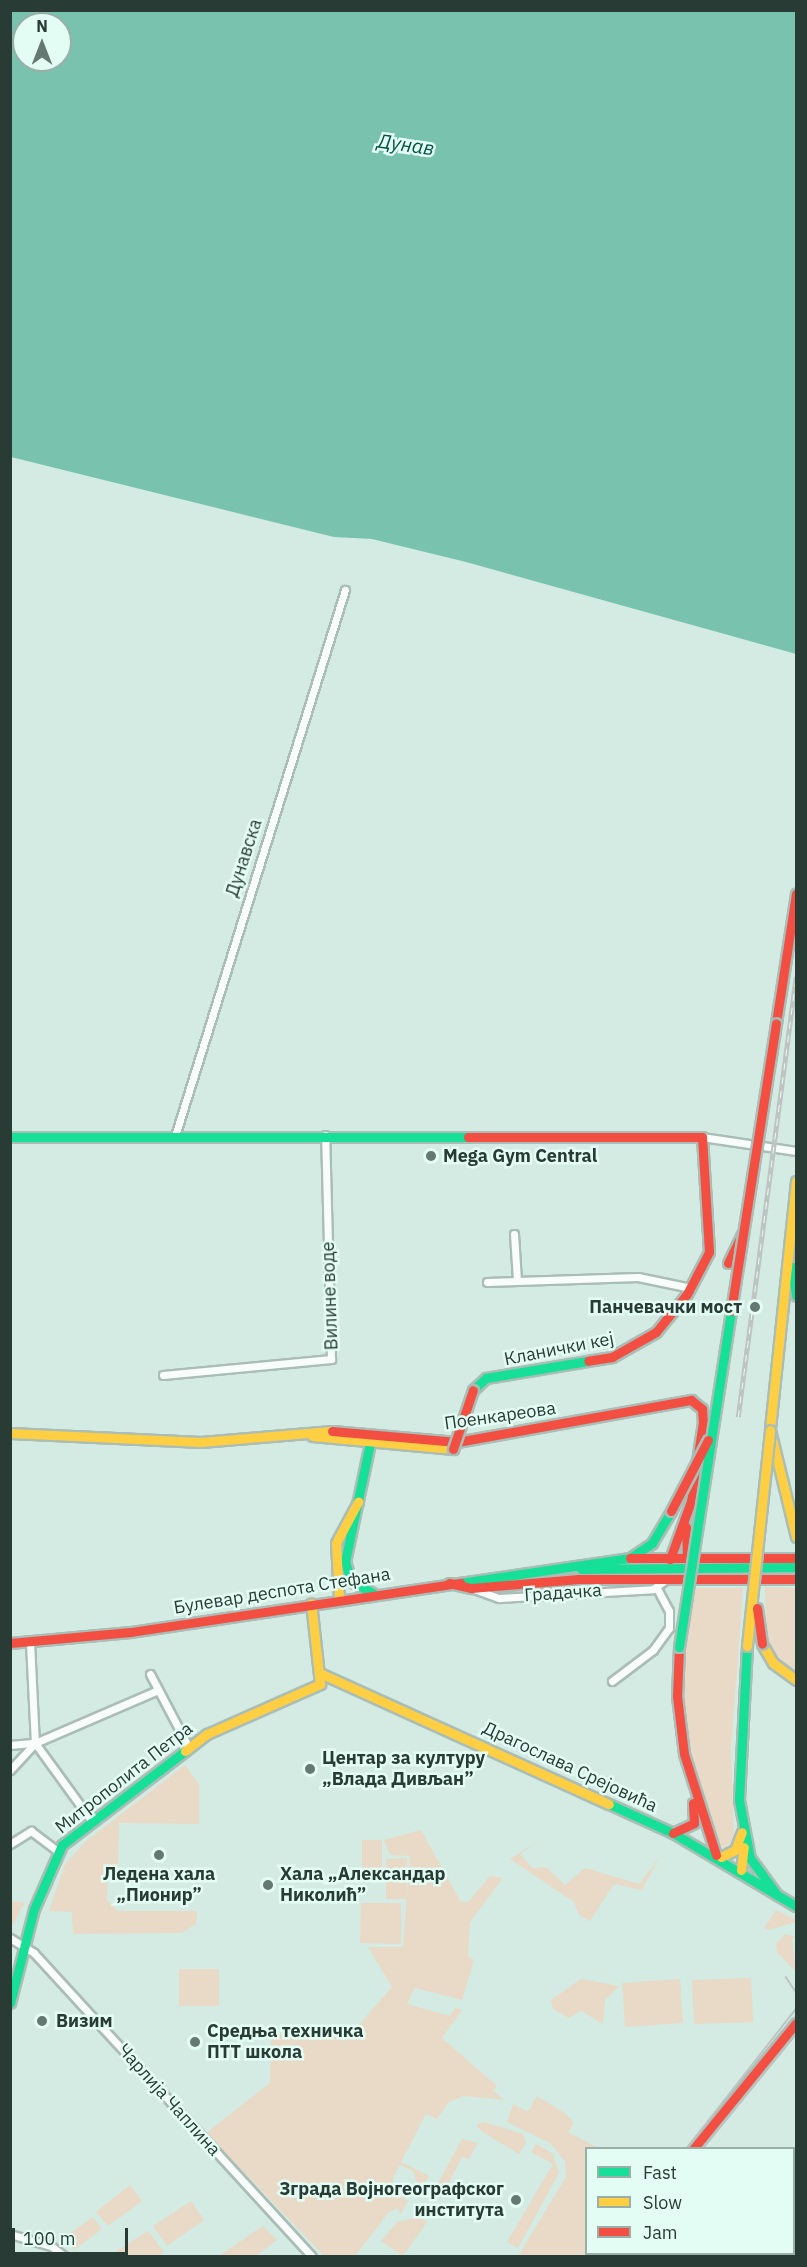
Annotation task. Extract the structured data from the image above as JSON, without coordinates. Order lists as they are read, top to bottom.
{
  "streets": {
    "main road": [
      "Кланички кеј",
      "Поенкареова",
      "Булевар деспота Стефана",
      "Драгослава Срејовића",
      "Митрополита Петра"
    ],
    "street": [
      "Дунавска",
      "Вилине воде",
      "Градачка",
      "Чарлија Чаплина"
    ]
  },
  "crossings": [
    ["Кланички кеј", "Поенкареова"],
    ["Драгослава Срејовића", "Митрополита Петра"]
  ],
  "water": ["Дунав"],
  "places": [
    "Mega Gym Central",
    "Панчевачки мост",
    "Центар за културу „Влада Дивљан”",
    "Ледена хала „Пионир”",
    "Хала „Александар Николић”",
    "Визим",
    "Средња техничка ПТТ школа",
    "Зграда Војногеографског института"
  ],
  "legend": ["Fast", "Slow", "Jam"],
  "scale_bar": "100 m",
  "north": "top"
}
